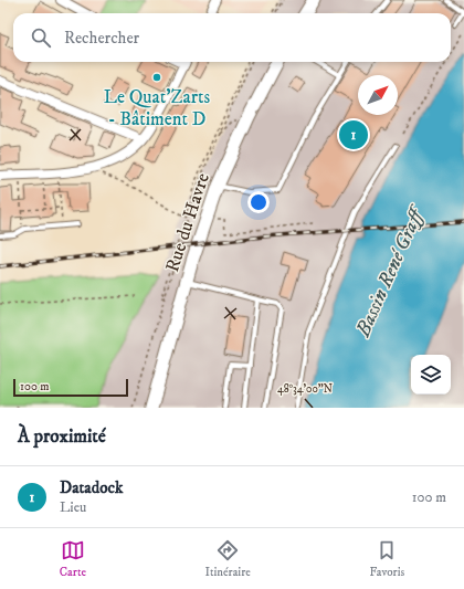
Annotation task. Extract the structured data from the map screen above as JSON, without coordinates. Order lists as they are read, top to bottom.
{
  "streets": {
    "main road": ["Rue du Havre"]
  },
  "water": ["Bassin René Graff"],
  "places": ["Le Quat'Zarts - Bâtiment D"],
  "scale_bar": "100 m",
  "north": "top right",
  "page": {
    "search": "Rechercher",
    "pins": "1",
    "scale": "100 m",
    "heading": "À proximité",
    "list": [
      {
        "mark": "1",
        "name": "Datadock",
        "note": "Lieu",
        "value": "100 m"
      }
    ],
    "nav": ["Carte", "Itinéraire", "Favoris"]
  },
  "coordinates": ["48°34'00\"N"]
}
